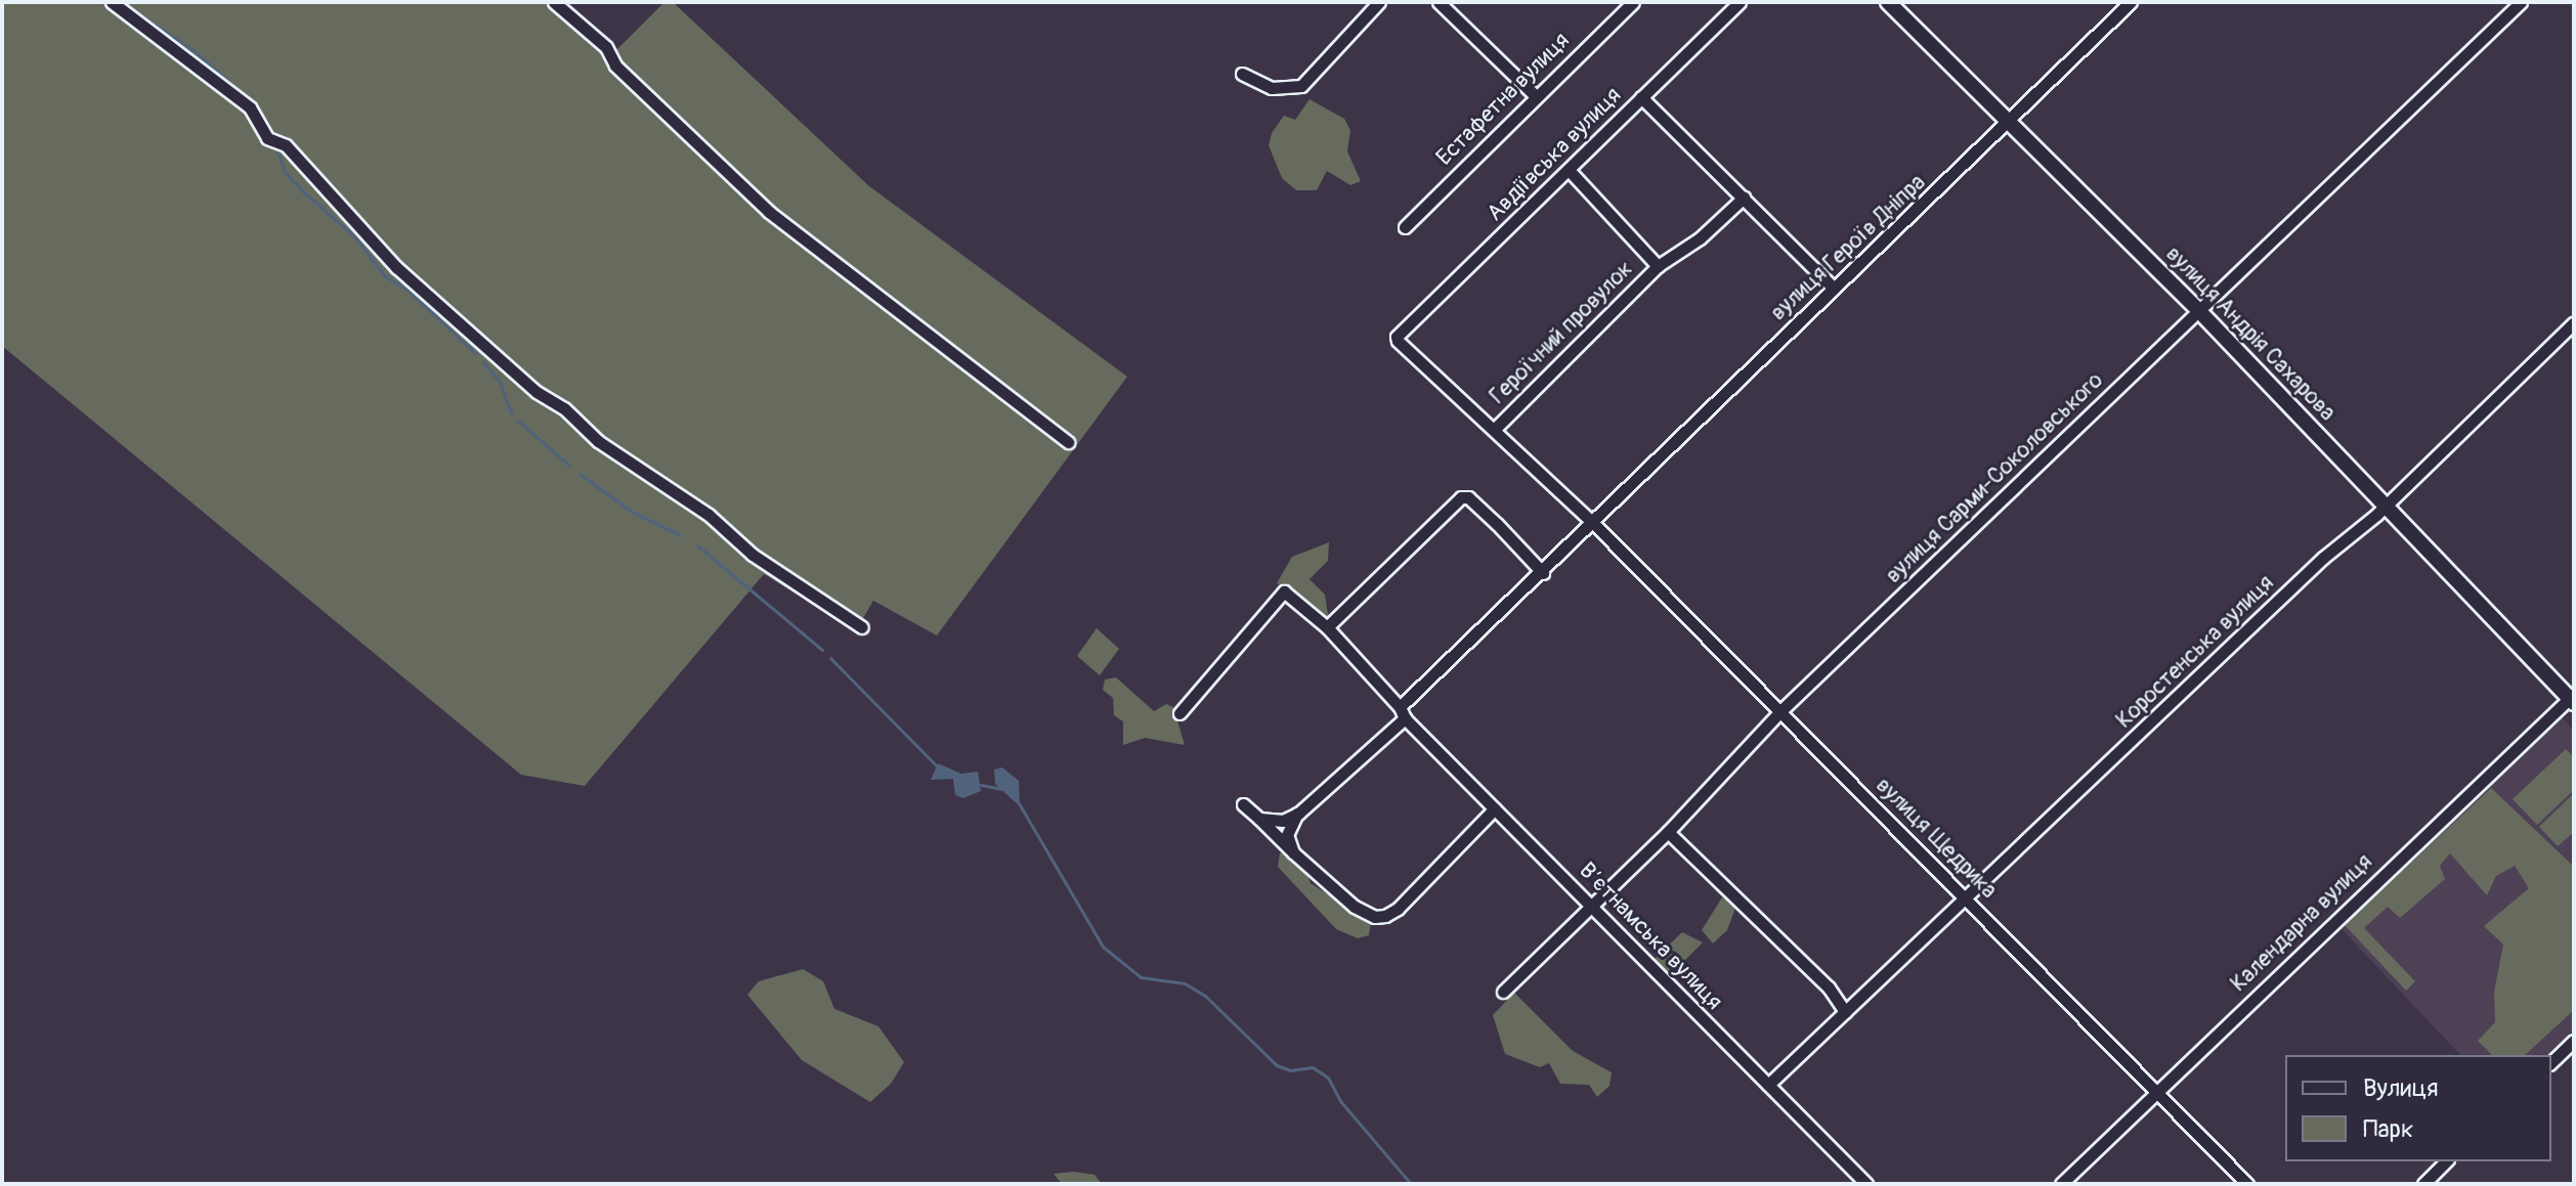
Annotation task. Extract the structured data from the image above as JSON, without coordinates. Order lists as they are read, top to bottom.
{
  "streets": {
    "main road": ["вулиця Андрія Сахарова"],
    "street": [
      "Естафетна вулиця",
      "Авдіївська вулиця",
      "вулиця Героїв Дніпра",
      "Героїчний провулок",
      "вулиця Сарми-Соколовського",
      "Коростенська вулиця",
      "вулиця Щедрика",
      "Календарна вулиця",
      "Вʼєтнамська вулиця"
    ]
  },
  "crossings": [
    ["Авдіївська вулиця", "Героїчний провулок"],
    ["вулиця Героїв Дніпра", "вулиця Андрія Сахарова"],
    ["вулиця Героїв Дніпра", "вулиця Щедрика"],
    ["вулиця Героїв Дніпра", "Вʼєтнамська вулиця"],
    ["вулиця Андрія Сахарова", "вулиця Сарми-Соколовського"],
    ["вулиця Андрія Сахарова", "Коростенська вулиця"],
    ["вулиця Андрія Сахарова", "Календарна вулиця"],
    ["вулиця Сарми-Соколовського", "вулиця Щедрика"],
    ["вулиця Сарми-Соколовського", "Вʼєтнамська вулиця"],
    ["Коростенська вулиця", "вулиця Щедрика"],
    ["Коростенська вулиця", "Вʼєтнамська вулиця"],
    ["вулиця Щедрика", "Календарна вулиця"]
  ],
  "legend": ["Вулиця", "Парк"]
}
